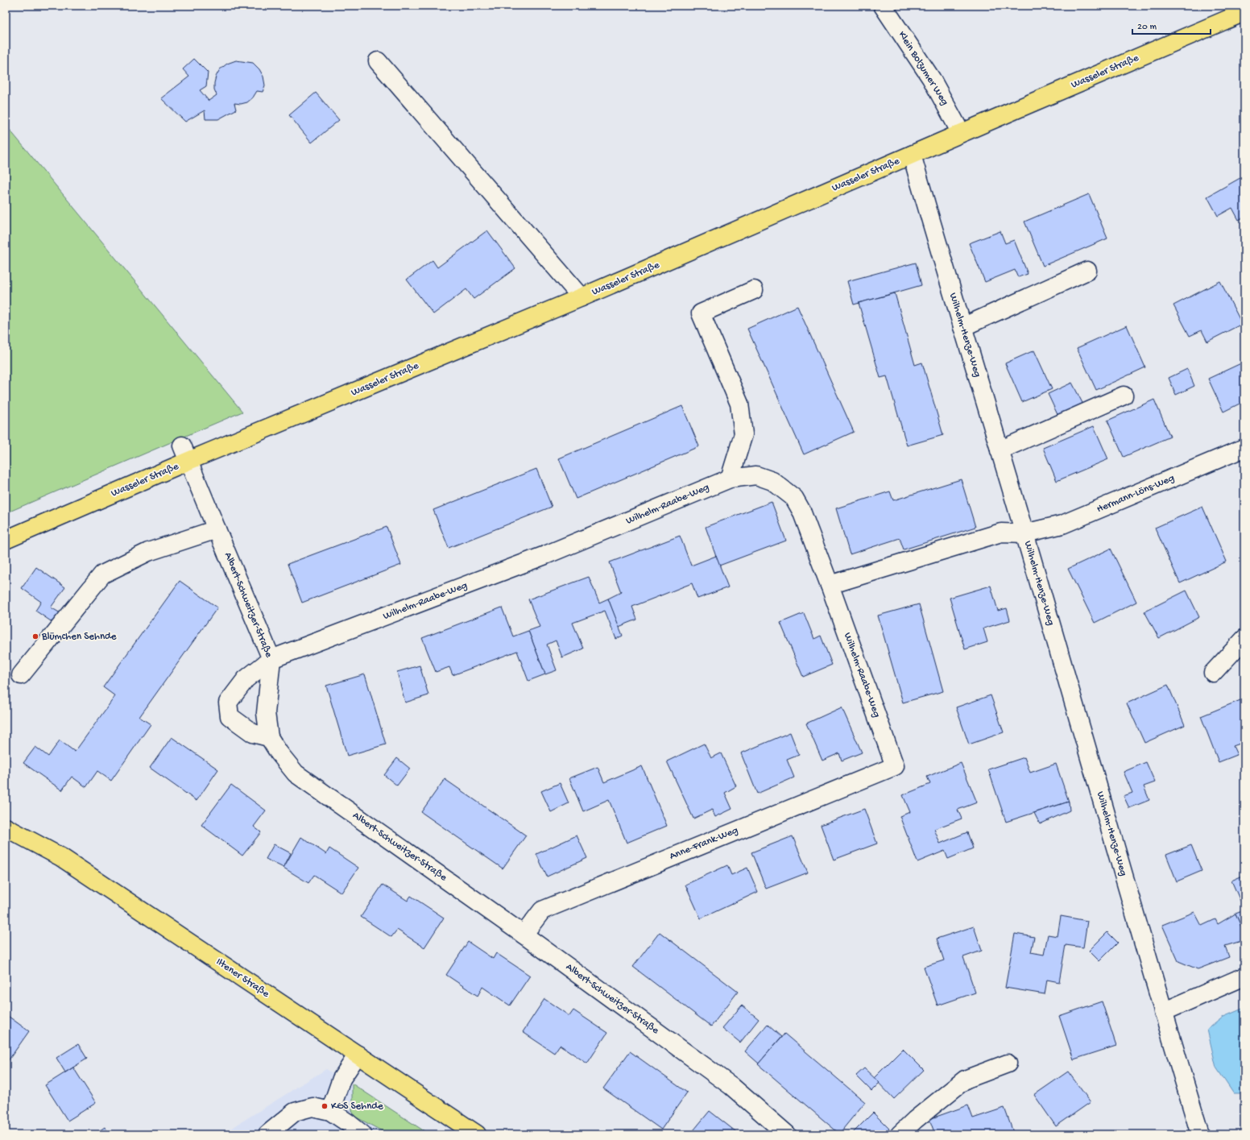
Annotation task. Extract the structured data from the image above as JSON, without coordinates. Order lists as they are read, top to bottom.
{
  "streets": {
    "main road": ["Wasseler Straße", "Iltener Straße"],
    "street": [
      "Klein Bolzumer Weg",
      "Wilhelm-Henze-Weg",
      "Hermann-Löns-Weg",
      "Wilhelm-Raabe-Weg",
      "Albert-Schweitzer-Straße",
      "Anne-Frank-Weg"
    ]
  },
  "crossings": [
    ["Klein Bolzumer Weg", "Wasseler Straße"],
    ["Wasseler Straße", "Wilhelm-Henze-Weg"],
    ["Wasseler Straße", "Albert-Schweitzer-Straße"],
    ["Wilhelm-Henze-Weg", "Hermann-Löns-Weg"],
    ["Wilhelm-Henze-Weg", "Wilhelm-Raabe-Weg"],
    ["Wilhelm-Raabe-Weg", "Albert-Schweitzer-Straße"],
    ["Wilhelm-Raabe-Weg", "Anne-Frank-Weg"],
    ["Albert-Schweitzer-Straße", "Anne-Frank-Weg"]
  ],
  "places": ["Blümchen Sehnde", "KGS Sehnde"],
  "scale_bar": "20 m"
}
